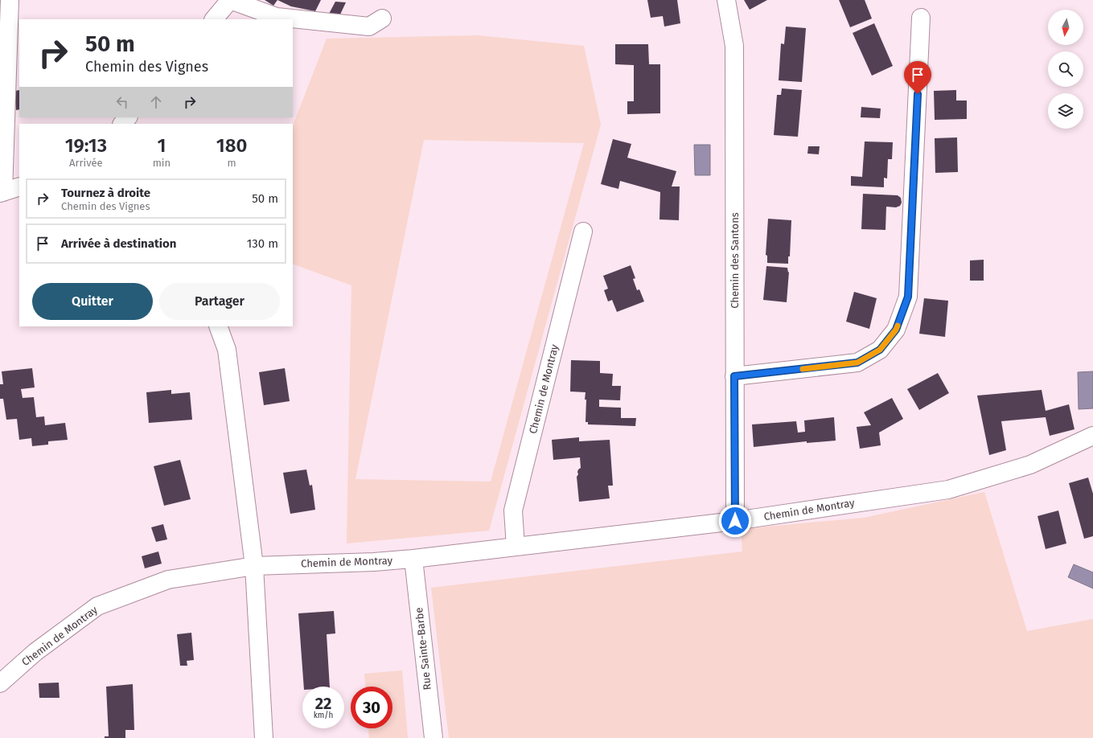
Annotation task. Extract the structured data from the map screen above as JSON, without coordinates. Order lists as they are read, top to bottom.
{
  "streets": {
    "street": ["Chemin des Santons", "Chemin de Montray", "Rue Sainte-Barbe"]
  },
  "crossings": [
    ["Chemin des Santons", "Chemin de Montray"],
    ["Chemin de Montray", "Rue Sainte-Barbe"]
  ],
  "north": "bottom",
  "page": {
    "turn": ["50 m", "Chemin des Vignes"],
    "eta": [
      "19:13",
      "Arrivée",
      "1",
      "min",
      "180",
      "m"
    ],
    "list": [
      {
        "name": "Tournez à droite",
        "note": "Chemin des Vignes",
        "value": "50 m"
      },
      {
        "name": "Arrivée à destination",
        "value": "130 m"
      }
    ],
    "buttons": ["Quitter", "Partager"],
    "speed": "22 km/h",
    "limit": "30"
  }
}
